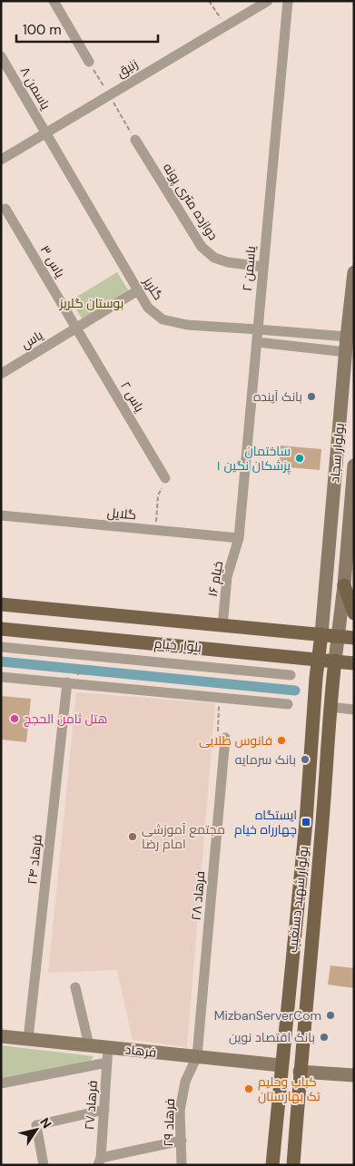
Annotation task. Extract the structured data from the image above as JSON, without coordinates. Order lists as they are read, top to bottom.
{
  "streets": {
    "main road": [
      "بولوار سجاد",
      "بلوار خیام",
      "بولوار شهید دستغیب",
      "فرهاد"
    ],
    "street": [
      "زنبق",
      "یاسمن ۸",
      "دوازده متری پونه",
      "یاس ۳",
      "یاسمن ۲",
      "گلریز",
      "یاس",
      "یاس ۲",
      "گلایل",
      "خیام ۱۶",
      "فرهاد ۲۴",
      "فرهاد ۲۸",
      "فرهاد ۲۷",
      "فرهاد ۲۹"
    ]
  },
  "crossings": [
    ["زنبق", "یاسمن ۸"],
    ["زنبق", "گلریز"],
    ["یاسمن ۸", "گلریز"],
    ["دوازده متری پونه", "یاسمن ۲"],
    ["یاس ۳", "یاس"],
    ["یاس ۳", "یاس ۲"],
    ["یاسمن ۲", "گلریز"],
    ["یاسمن ۲", "گلایل"],
    ["یاسمن ۲", "خیام ۱۶"],
    ["گلریز", "یاس"],
    ["گلریز", "بولوار سجاد"],
    ["یاس", "یاس ۲"],
    ["بولوار سجاد", "بلوار خیام"],
    ["بولوار سجاد", "بولوار شهید دستغیب"],
    ["گلایل", "خیام ۱۶"],
    ["خیام ۱۶", "بلوار خیام"],
    ["بلوار خیام", "بولوار شهید دستغیب"],
    ["فرهاد ۲۴", "فرهاد"],
    ["فرهاد ۲۸", "فرهاد"],
    ["فرهاد ۲۸", "فرهاد ۲۹"],
    ["بولوار شهید دستغیب", "فرهاد"],
    ["فرهاد", "فرهاد ۲۷"],
    ["فرهاد", "فرهاد ۲۹"]
  ],
  "parks": ["بوستان گلریز"],
  "places": {
    "other": [
      "بانک آینده",
      "ساختمان پزشکان نگین ۱",
      "هتل ثامن الحجج",
      "فانوس طلایی",
      "بانک سرمایه",
      "مجتمع آموزشی امام رضا",
      "MizbanServerCom",
      "بانک اقتصاد نوین",
      "کباب وحلیم تک بهارستان"
    ],
    "transit": ["ایستگاه چهارراه خیام"]
  },
  "scale_bar": "100 m",
  "north": "top right"
}
